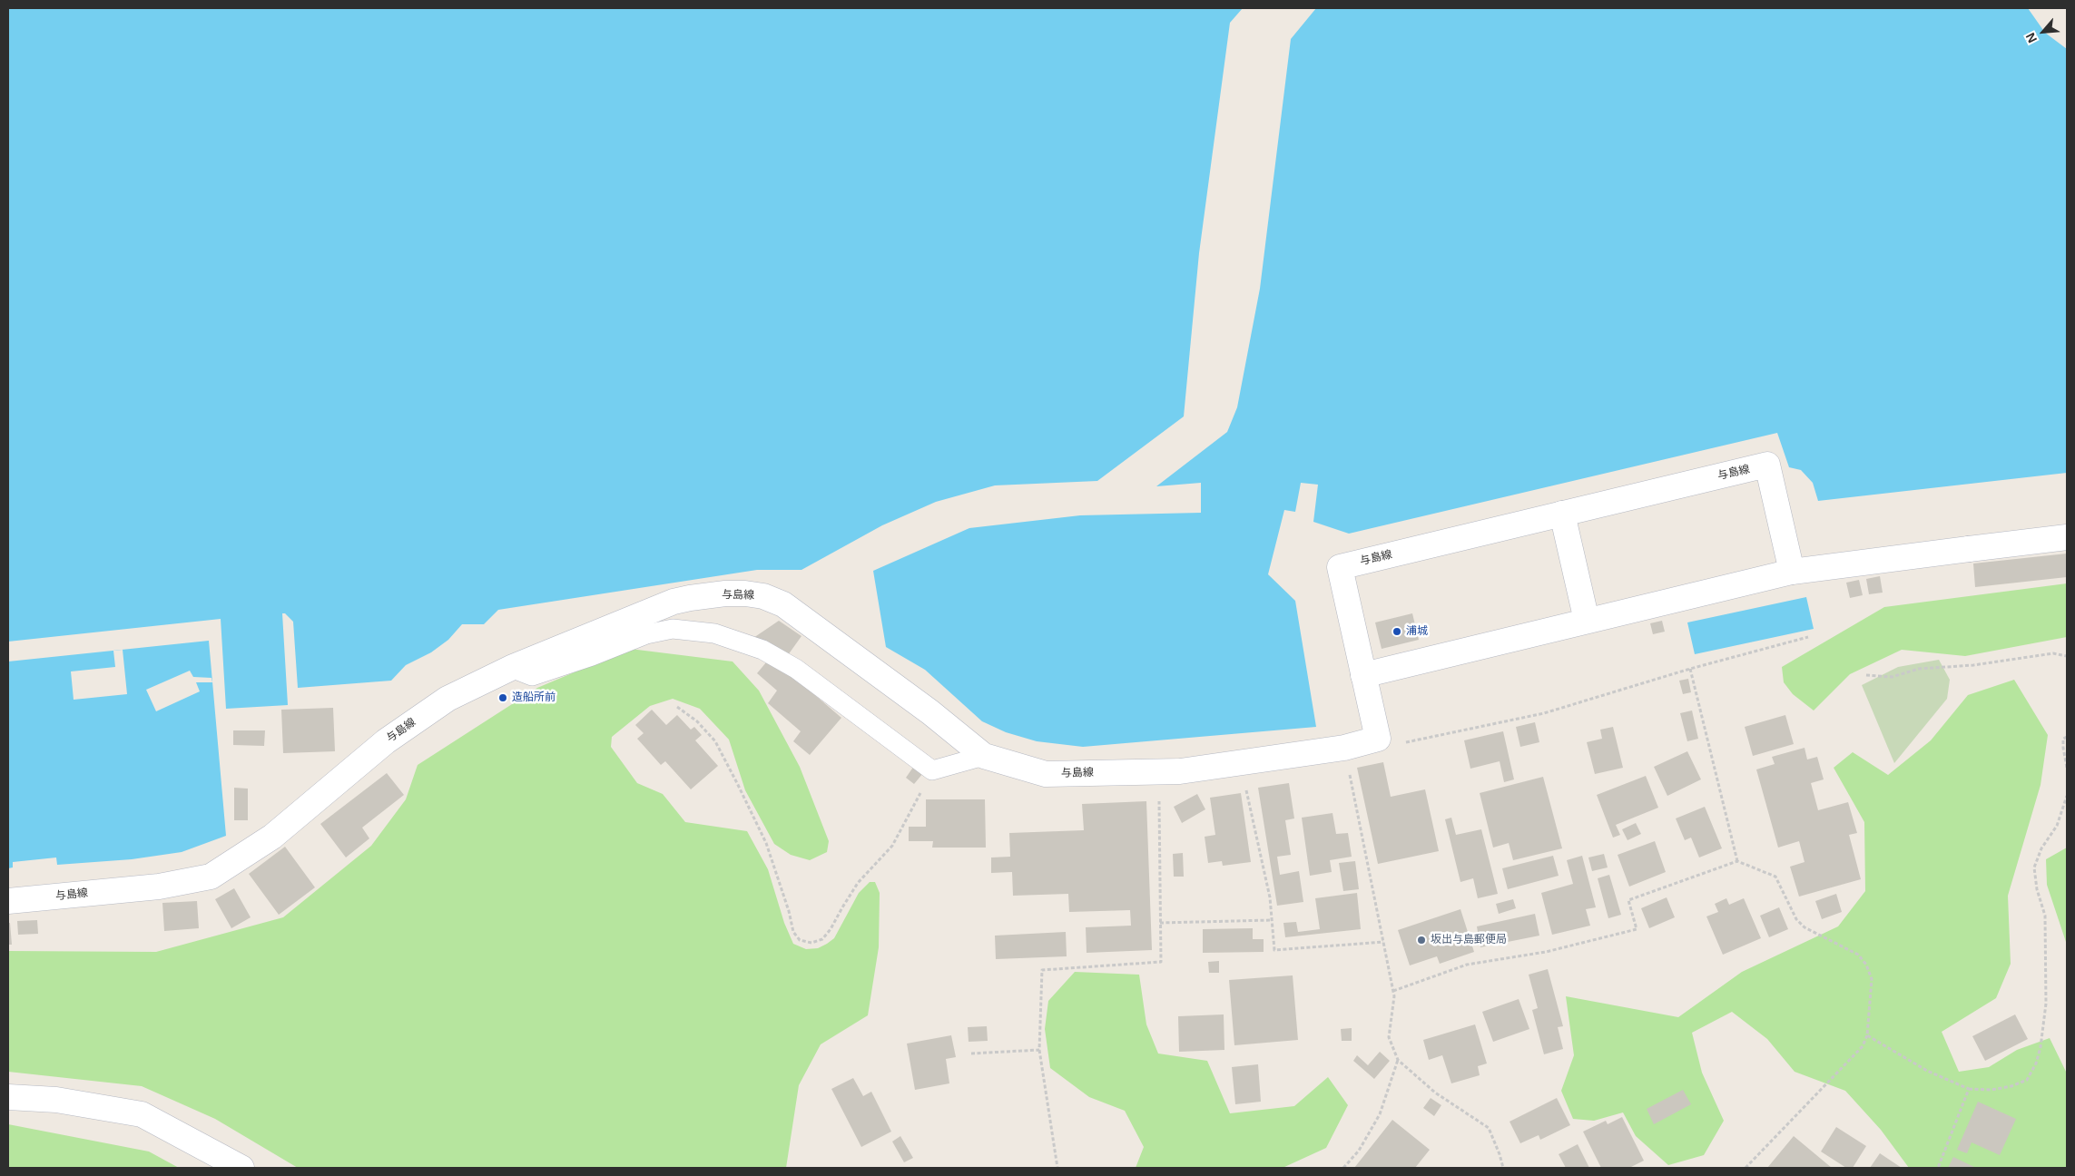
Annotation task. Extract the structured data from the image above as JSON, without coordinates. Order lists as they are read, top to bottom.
{
  "streets": {
    "main road": ["与島線"]
  },
  "places": ["浦城", "造船所前", "坂出与島郵便局"],
  "north": "bottom left"
}
